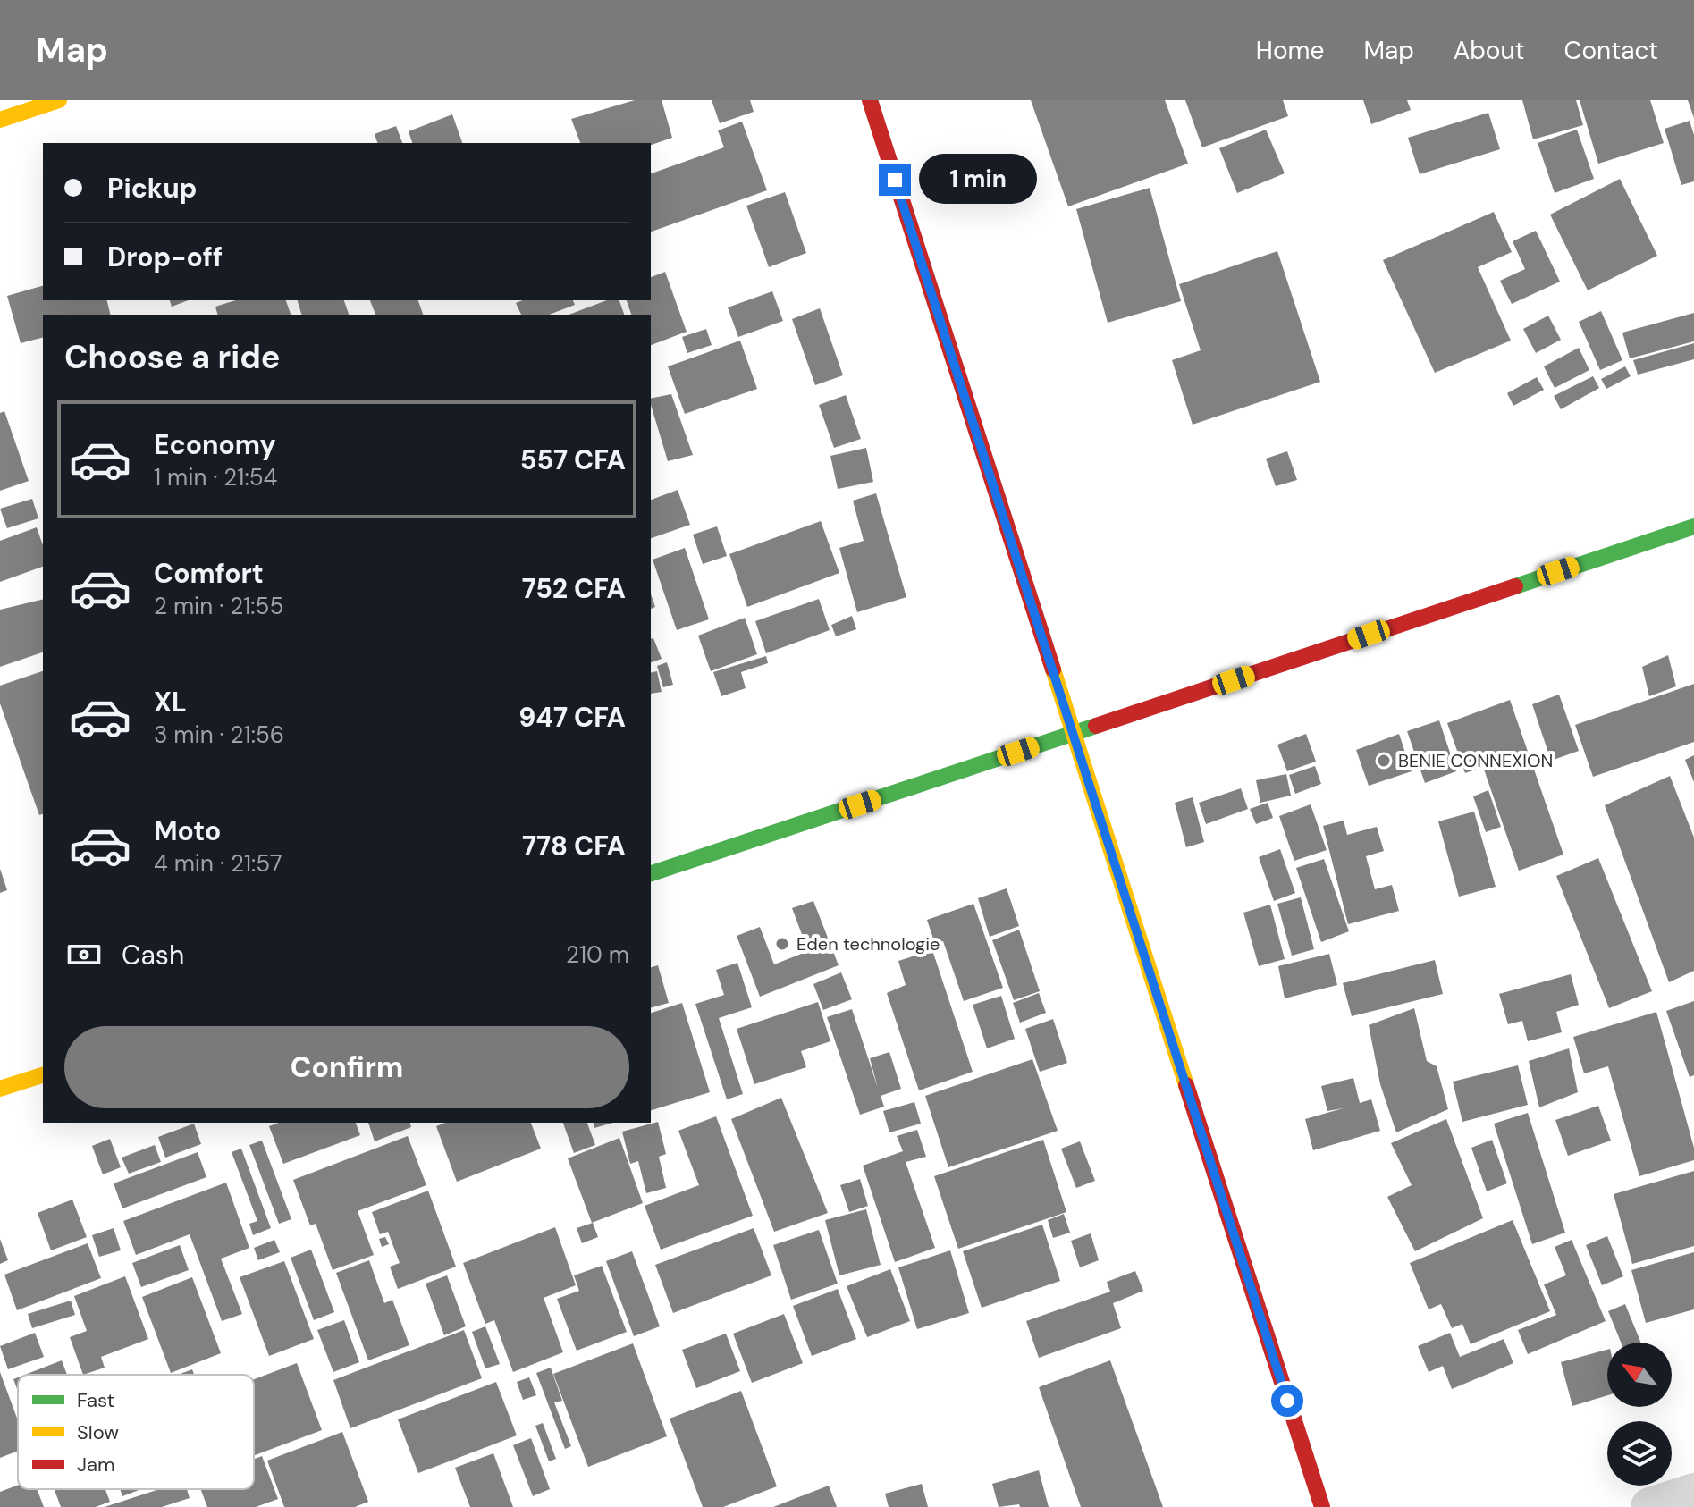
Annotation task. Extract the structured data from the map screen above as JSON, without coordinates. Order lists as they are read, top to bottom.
{
  "places": ["BENIE CONNEXION", "Eden technologie"],
  "legend": ["Fast", "Slow", "Jam"],
  "north": "top left",
  "page": {
    "header": "Map",
    "nav": [
      "Home",
      "Map",
      "About",
      "Contact"
    ],
    "banner": ["Pickup", "Drop-off"],
    "bubble": "1 min",
    "heading": "Choose a ride",
    "list": [
      {
        "name": "Economy",
        "note": "1 min · 21:54",
        "value": "557 CFA"
      },
      {
        "name": "Comfort",
        "note": "2 min · 21:55",
        "value": "752 CFA"
      },
      {
        "name": "XL",
        "note": "3 min · 21:56",
        "value": "947 CFA"
      },
      {
        "name": "Moto",
        "note": "4 min · 21:57",
        "value": "778 CFA"
      }
    ],
    "pay": ["Cash", "210 m"],
    "buttons": "Confirm"
  }
}
